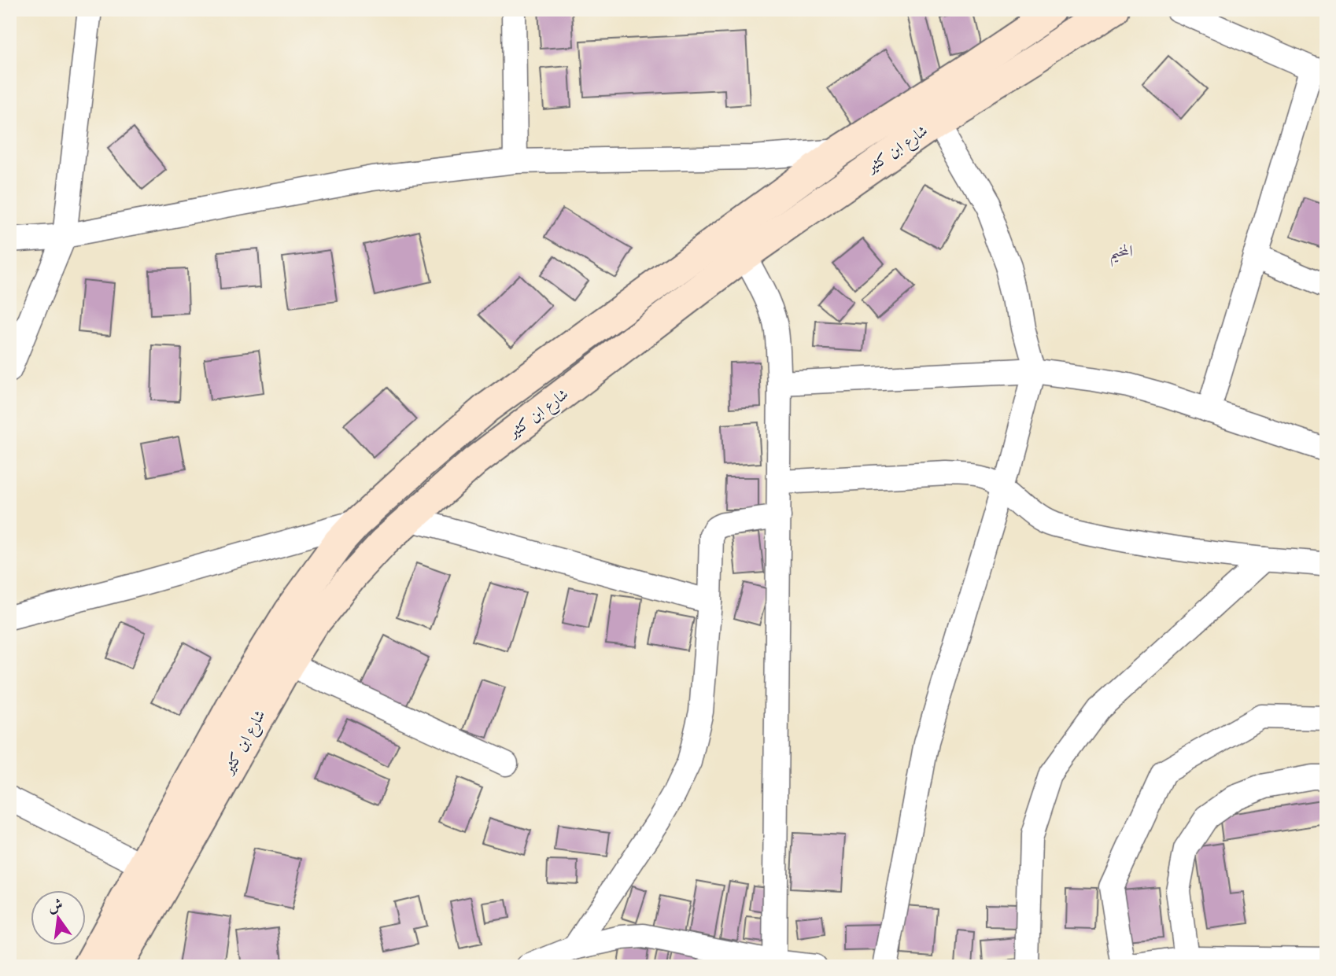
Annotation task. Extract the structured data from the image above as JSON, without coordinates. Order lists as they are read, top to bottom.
{
  "streets": {
    "street": ["شارع ابن كثير"]
  },
  "districts": ["المخيم"],
  "north": "top"
}
